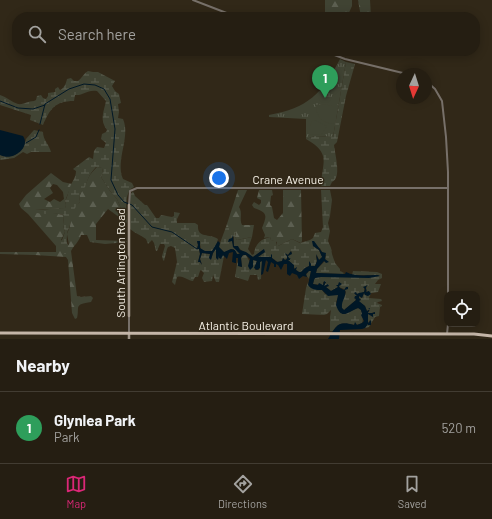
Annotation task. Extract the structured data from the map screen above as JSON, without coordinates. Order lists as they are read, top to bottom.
{
  "streets": {
    "main road": ["South Arlington Road", "Atlantic Boulevard"],
    "street": ["Crane Avenue"]
  },
  "crossings": [
    ["Crane Avenue", "South Arlington Road"],
    ["South Arlington Road", "Atlantic Boulevard"]
  ],
  "north": "bottom",
  "page": {
    "search": "Search here",
    "pins": "1",
    "heading": "Nearby",
    "list": [
      {
        "mark": "1",
        "name": "Glynlea Park",
        "note": "Park",
        "value": "520 m"
      }
    ],
    "nav": ["Map", "Directions", "Saved"]
  }
}
